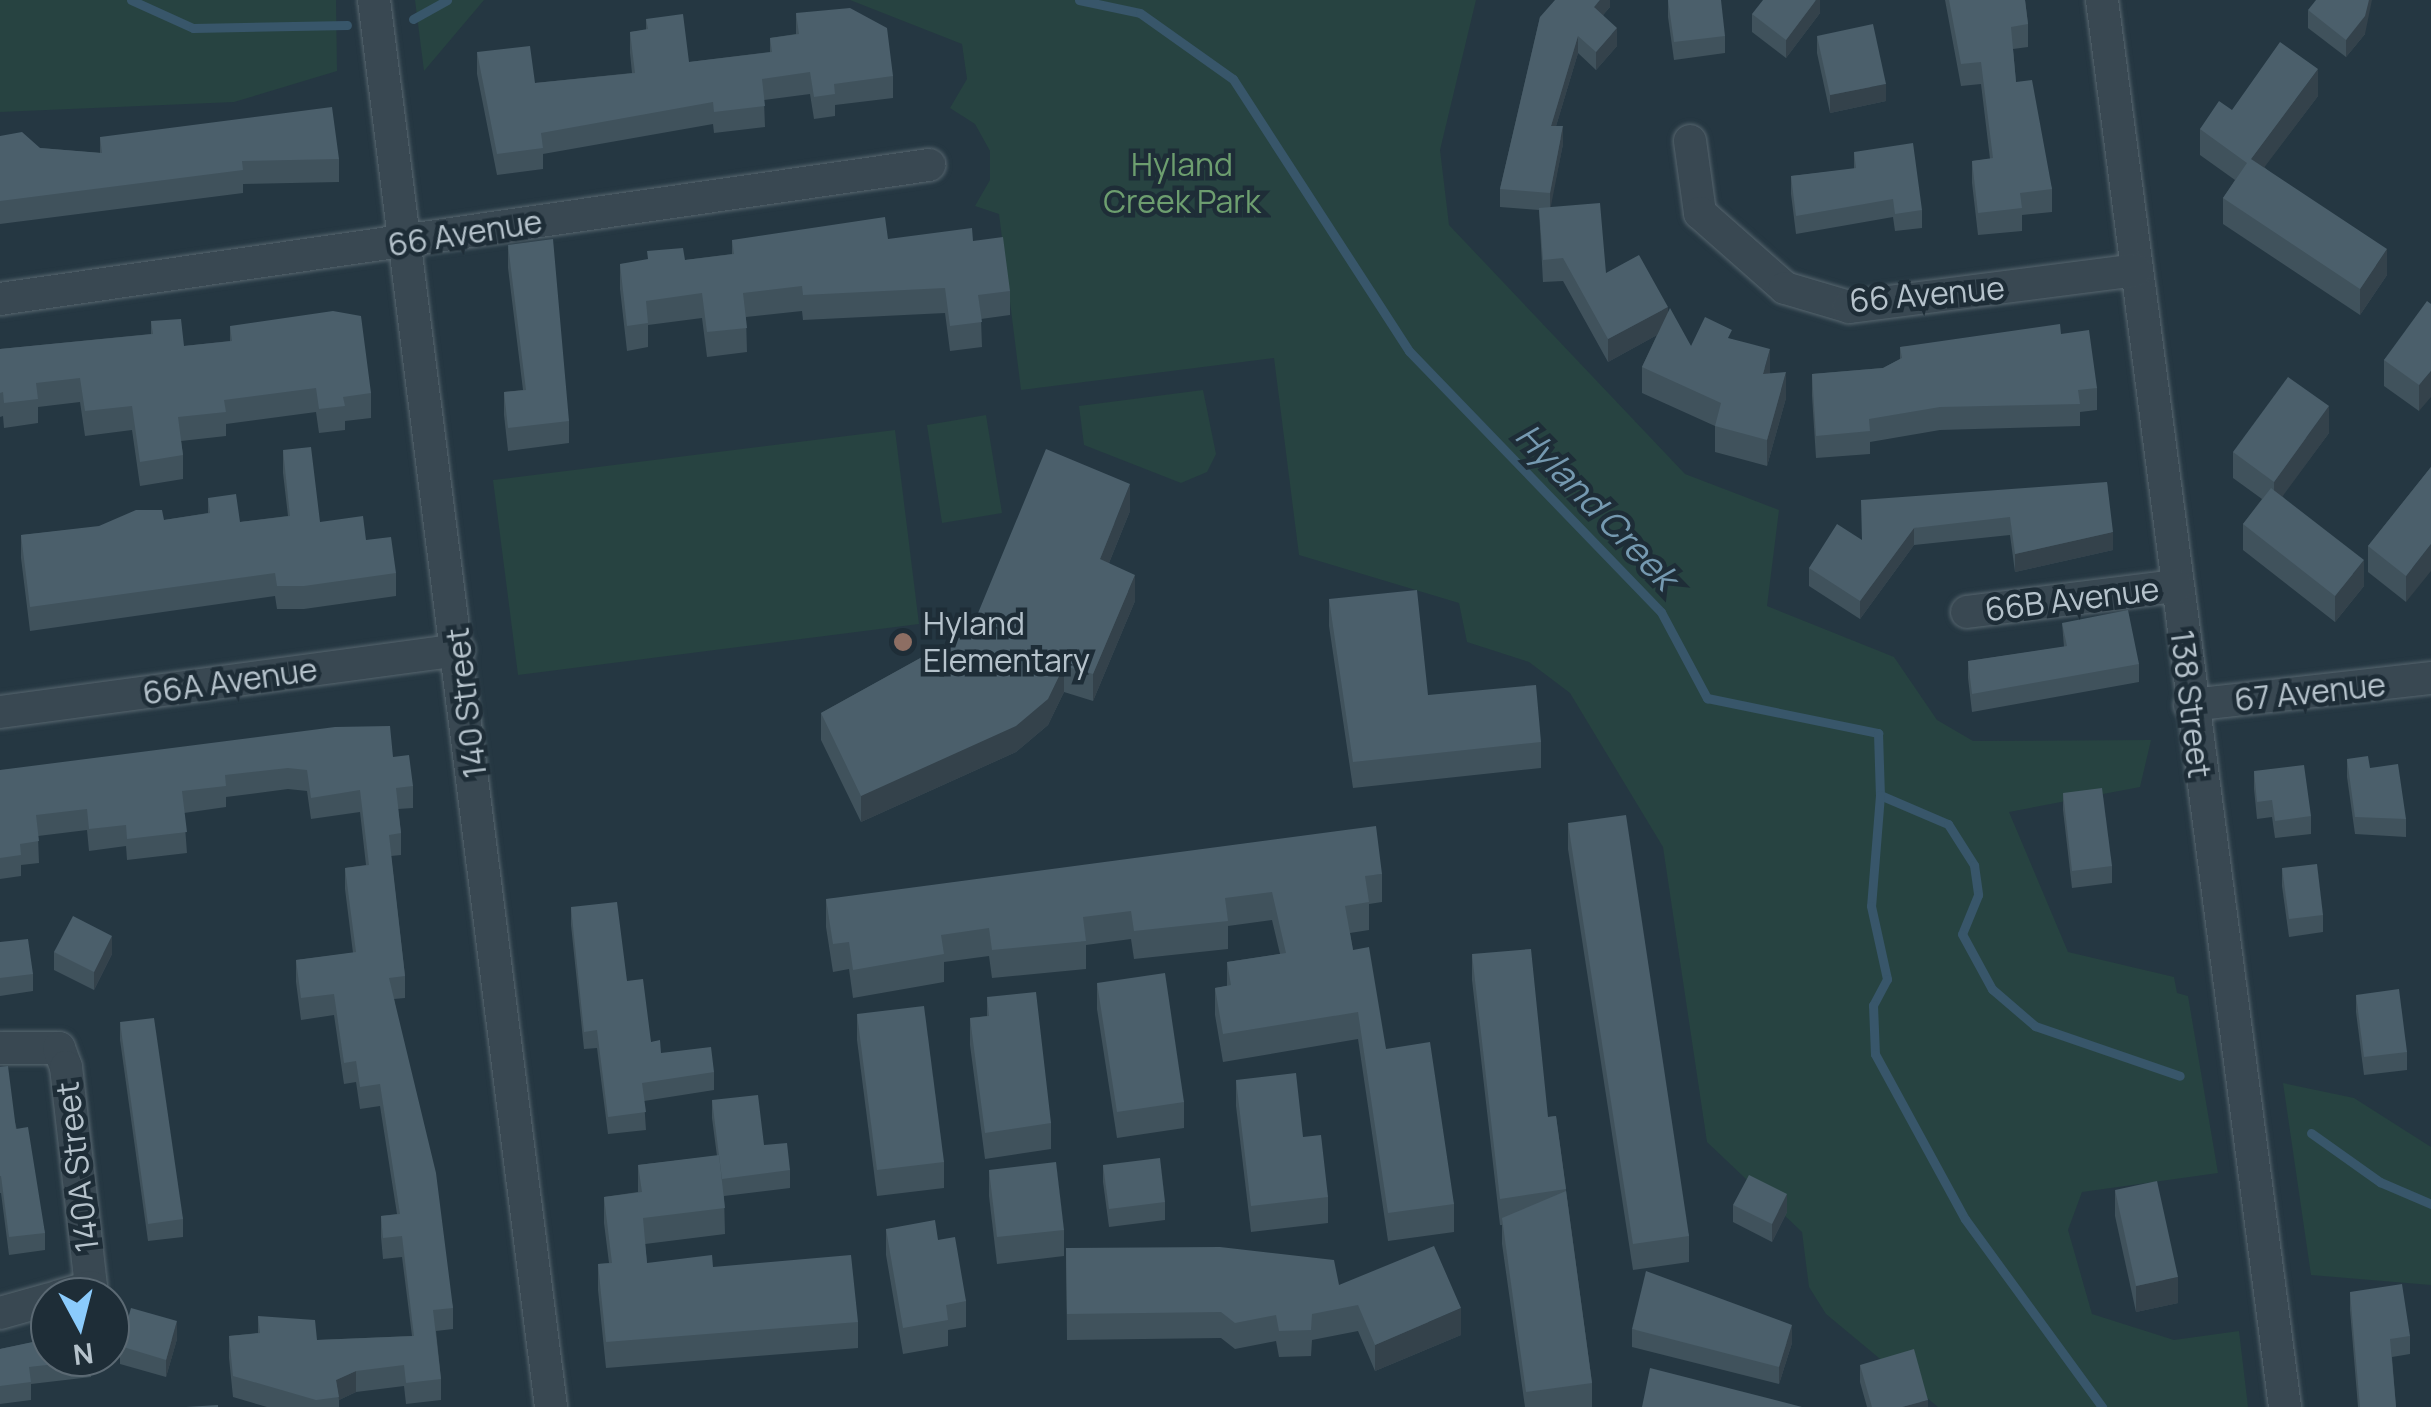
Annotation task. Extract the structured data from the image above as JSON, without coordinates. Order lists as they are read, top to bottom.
{
  "streets": {
    "street": [
      "66 Avenue",
      "66B Avenue",
      "66A Avenue",
      "67 Avenue",
      "140 Street",
      "138 Street",
      "140A Street"
    ]
  },
  "crossings": [
    ["66 Avenue", "140 Street"],
    ["66 Avenue", "138 Street"],
    ["66B Avenue", "138 Street"],
    ["66A Avenue", "140 Street"],
    ["67 Avenue", "138 Street"]
  ],
  "water": ["Hyland Creek"],
  "parks": ["Hyland Creek Park"],
  "places": ["Hyland Elementary"],
  "north": "bottom"
}
